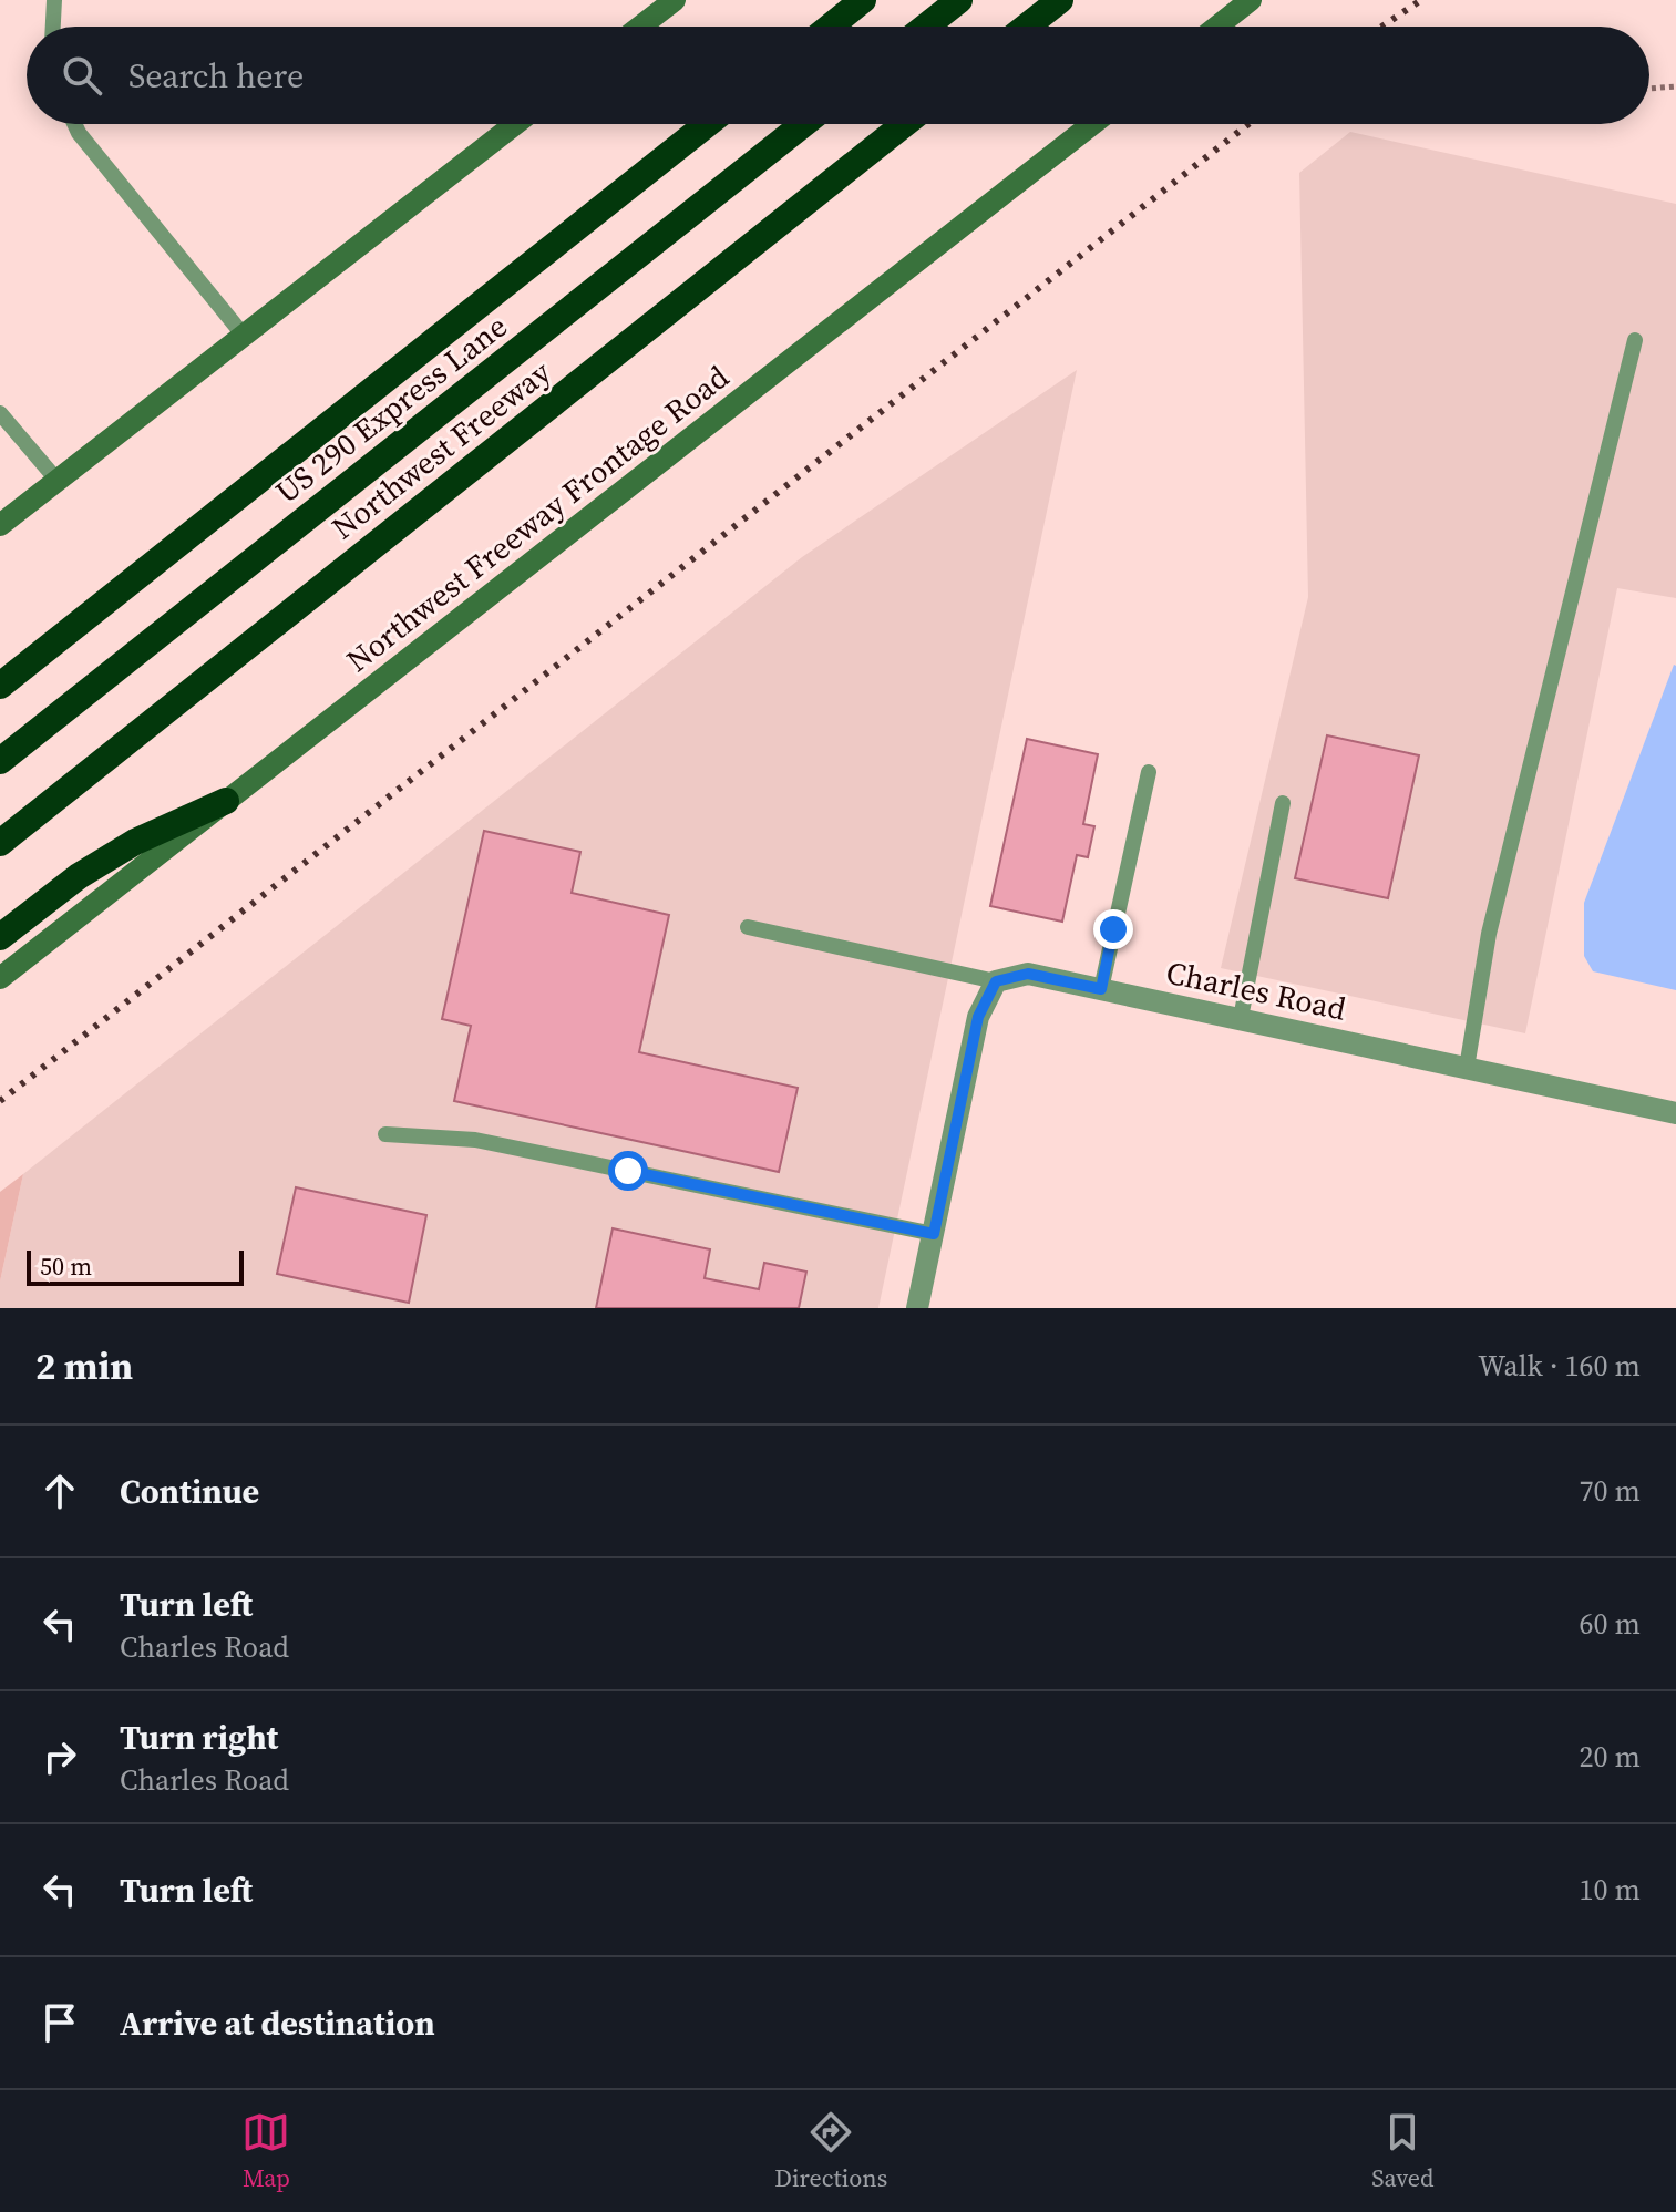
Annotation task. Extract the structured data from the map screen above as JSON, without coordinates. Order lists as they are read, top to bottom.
{
  "streets": {
    "highway": ["US 290 Express Lane", "Northwest Freeway"],
    "main road": ["Northwest Freeway Frontage Road"],
    "street": ["Charles Road"]
  },
  "scale_bar": "50 m",
  "page": {
    "search": "Search here",
    "scale": "50 m",
    "heading": ["2 min", "Walk · 160 m"],
    "list": [
      ["Continue", "70 m"],
      ["Turn left", "Charles Road", "60 m"],
      ["Turn right", "Charles Road", "20 m"],
      ["Turn left", "10 m"],
      "Arrive at destination"
    ],
    "nav": ["Map", "Directions", "Saved"]
  }
}
